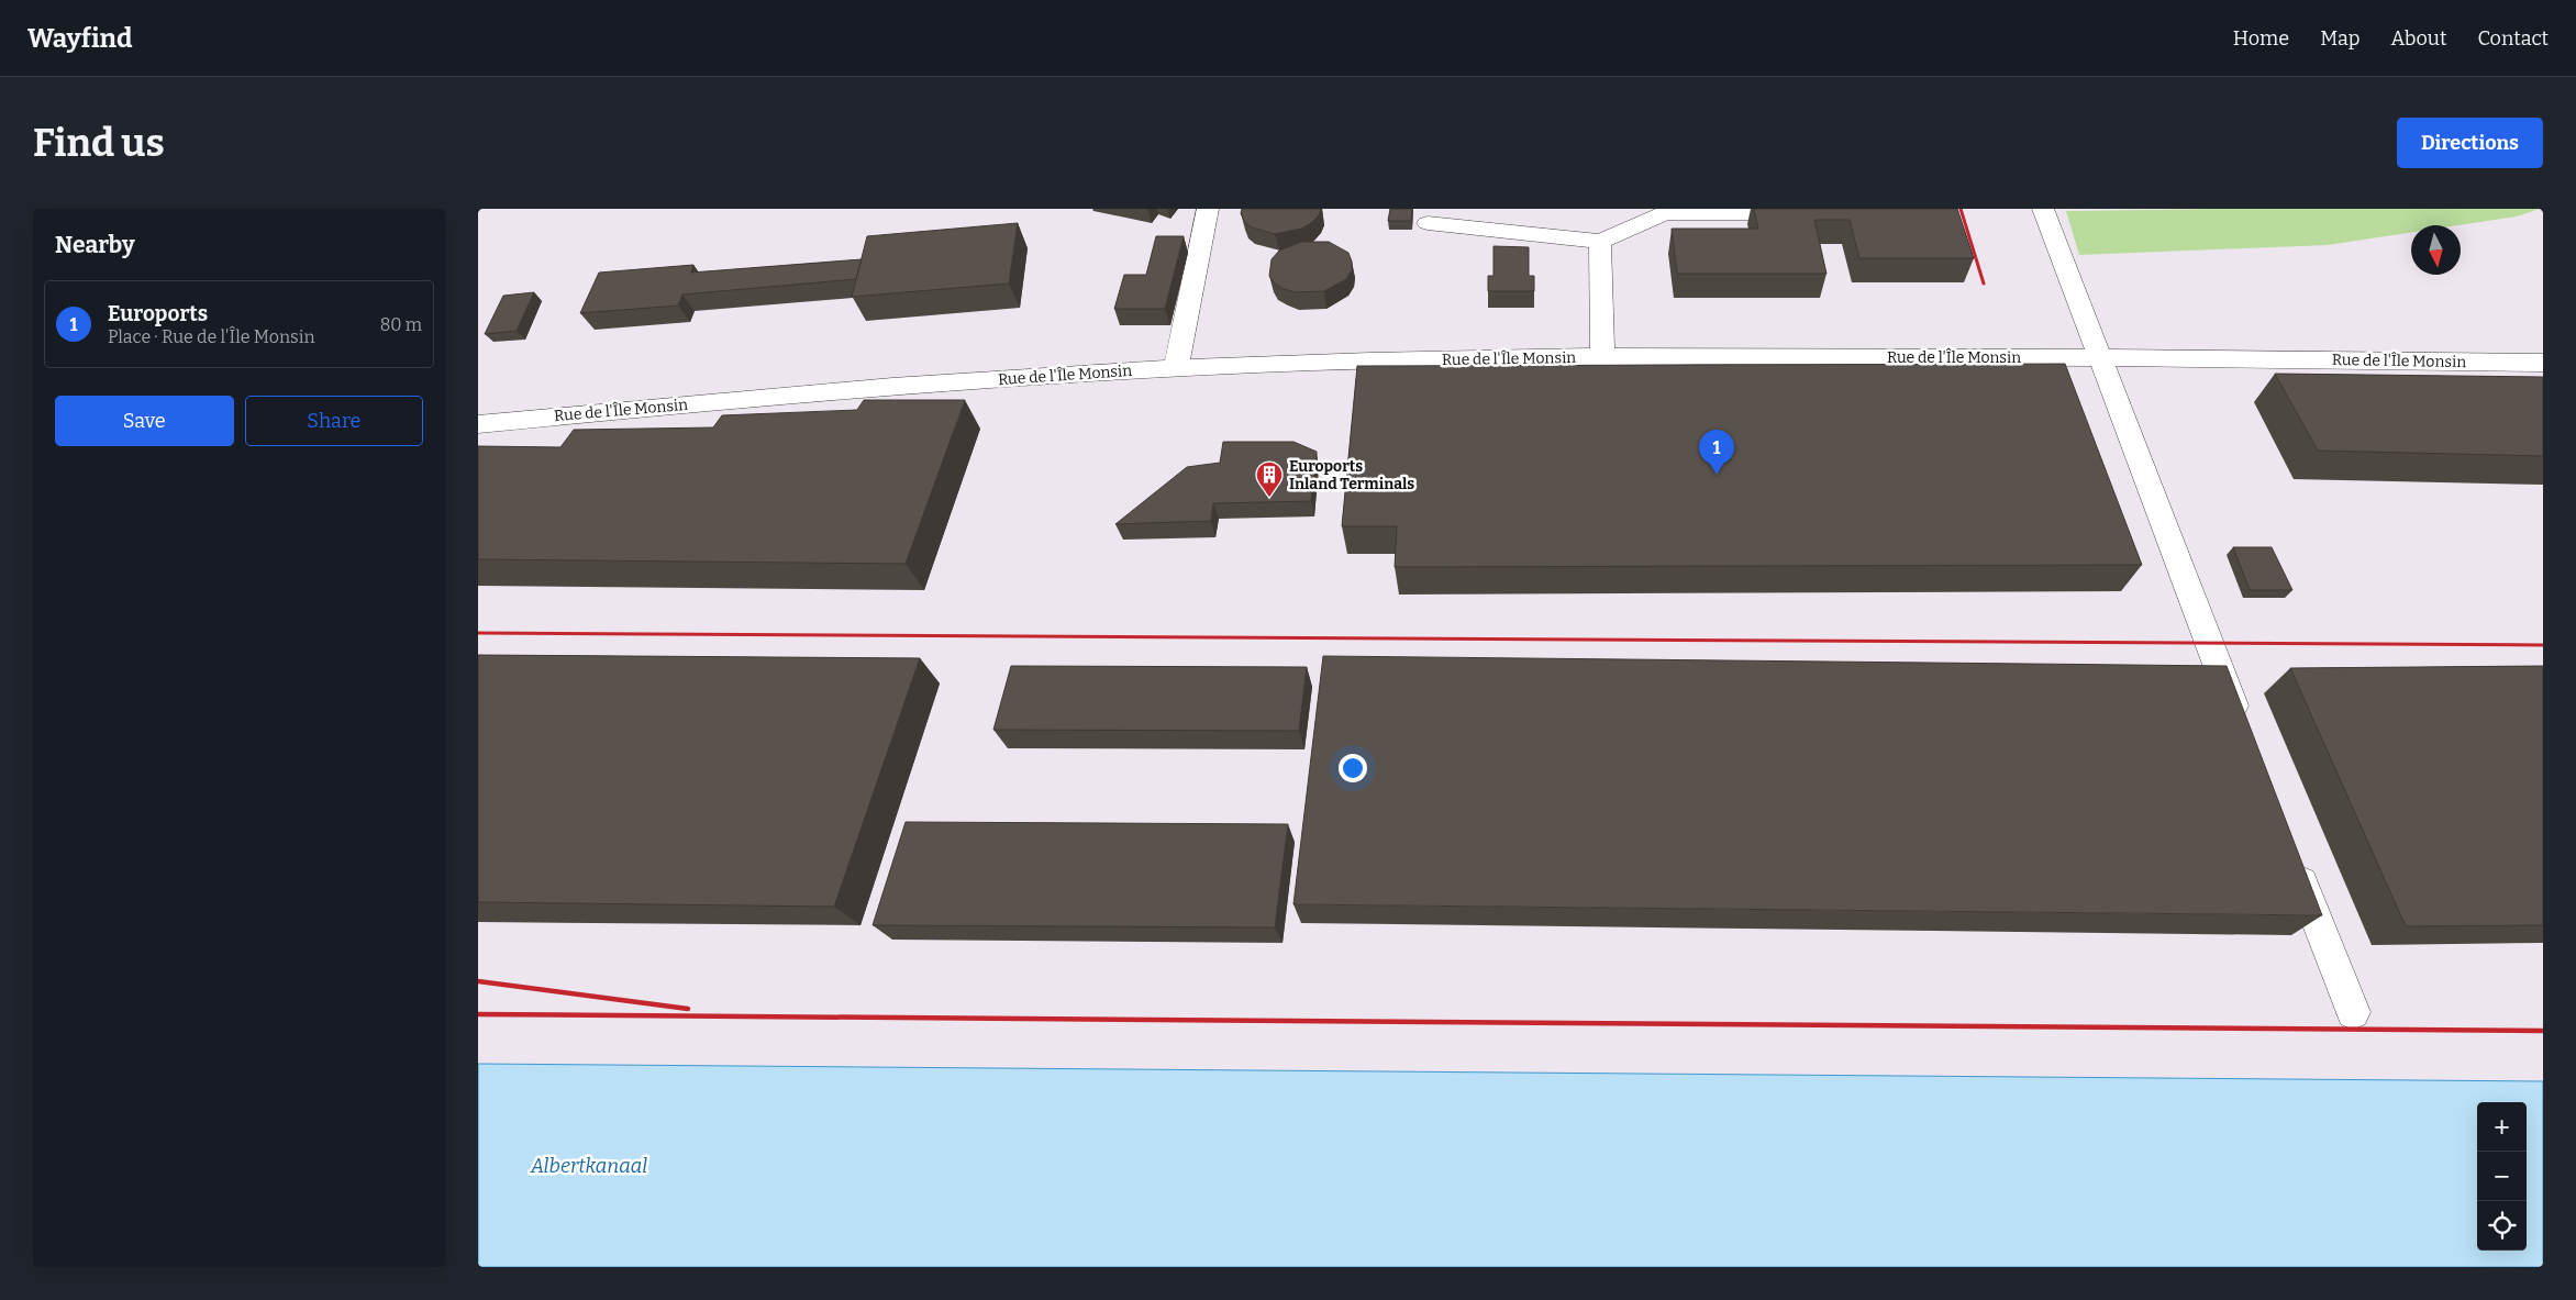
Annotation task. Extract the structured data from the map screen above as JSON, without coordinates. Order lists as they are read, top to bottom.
{
  "streets": {
    "street": ["Rue de l'Île Monsin"]
  },
  "water": ["Albertkanaal"],
  "places": {
    "building": ["Euroports Inland Terminals"]
  },
  "north": "bottom",
  "page": {
    "header": "Wayfind",
    "nav": [
      "Home",
      "Map",
      "About",
      "Contact"
    ],
    "buttons": [
      "Directions",
      ["Save", "Share"]
    ],
    "title": "Find us",
    "heading": "Nearby",
    "list": [
      {
        "mark": "1",
        "name": "Euroports",
        "note": "Place · Rue de l'Île Monsin",
        "value": "80 m"
      }
    ],
    "pins": "1",
    "map_buttons": ["+", "−"]
  }
}
